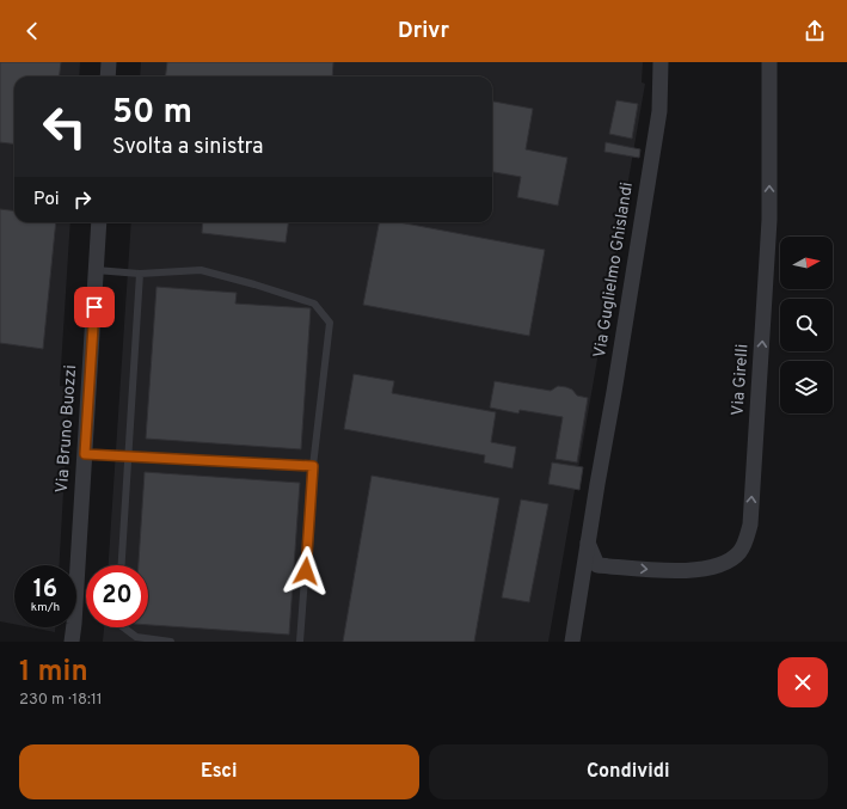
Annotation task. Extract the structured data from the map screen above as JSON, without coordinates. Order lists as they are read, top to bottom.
{
  "streets": {
    "street": ["Via Guglielmo Ghislandi", "Via Girelli", "Via Bruno Buozzi"]
  },
  "crossings": [
    ["Via Guglielmo Ghislandi", "Via Girelli"]
  ],
  "one_way": ["Via Girelli"],
  "north": "right",
  "page": {
    "header": "Drivr",
    "turn": ["50 m", "Svolta a sinistra"],
    "then": "Poi",
    "speed": "16 km/h",
    "limit": "20",
    "heading": ["1 min", "230 m · 18:11"],
    "buttons": ["Esci", "Condividi"]
  }
}
